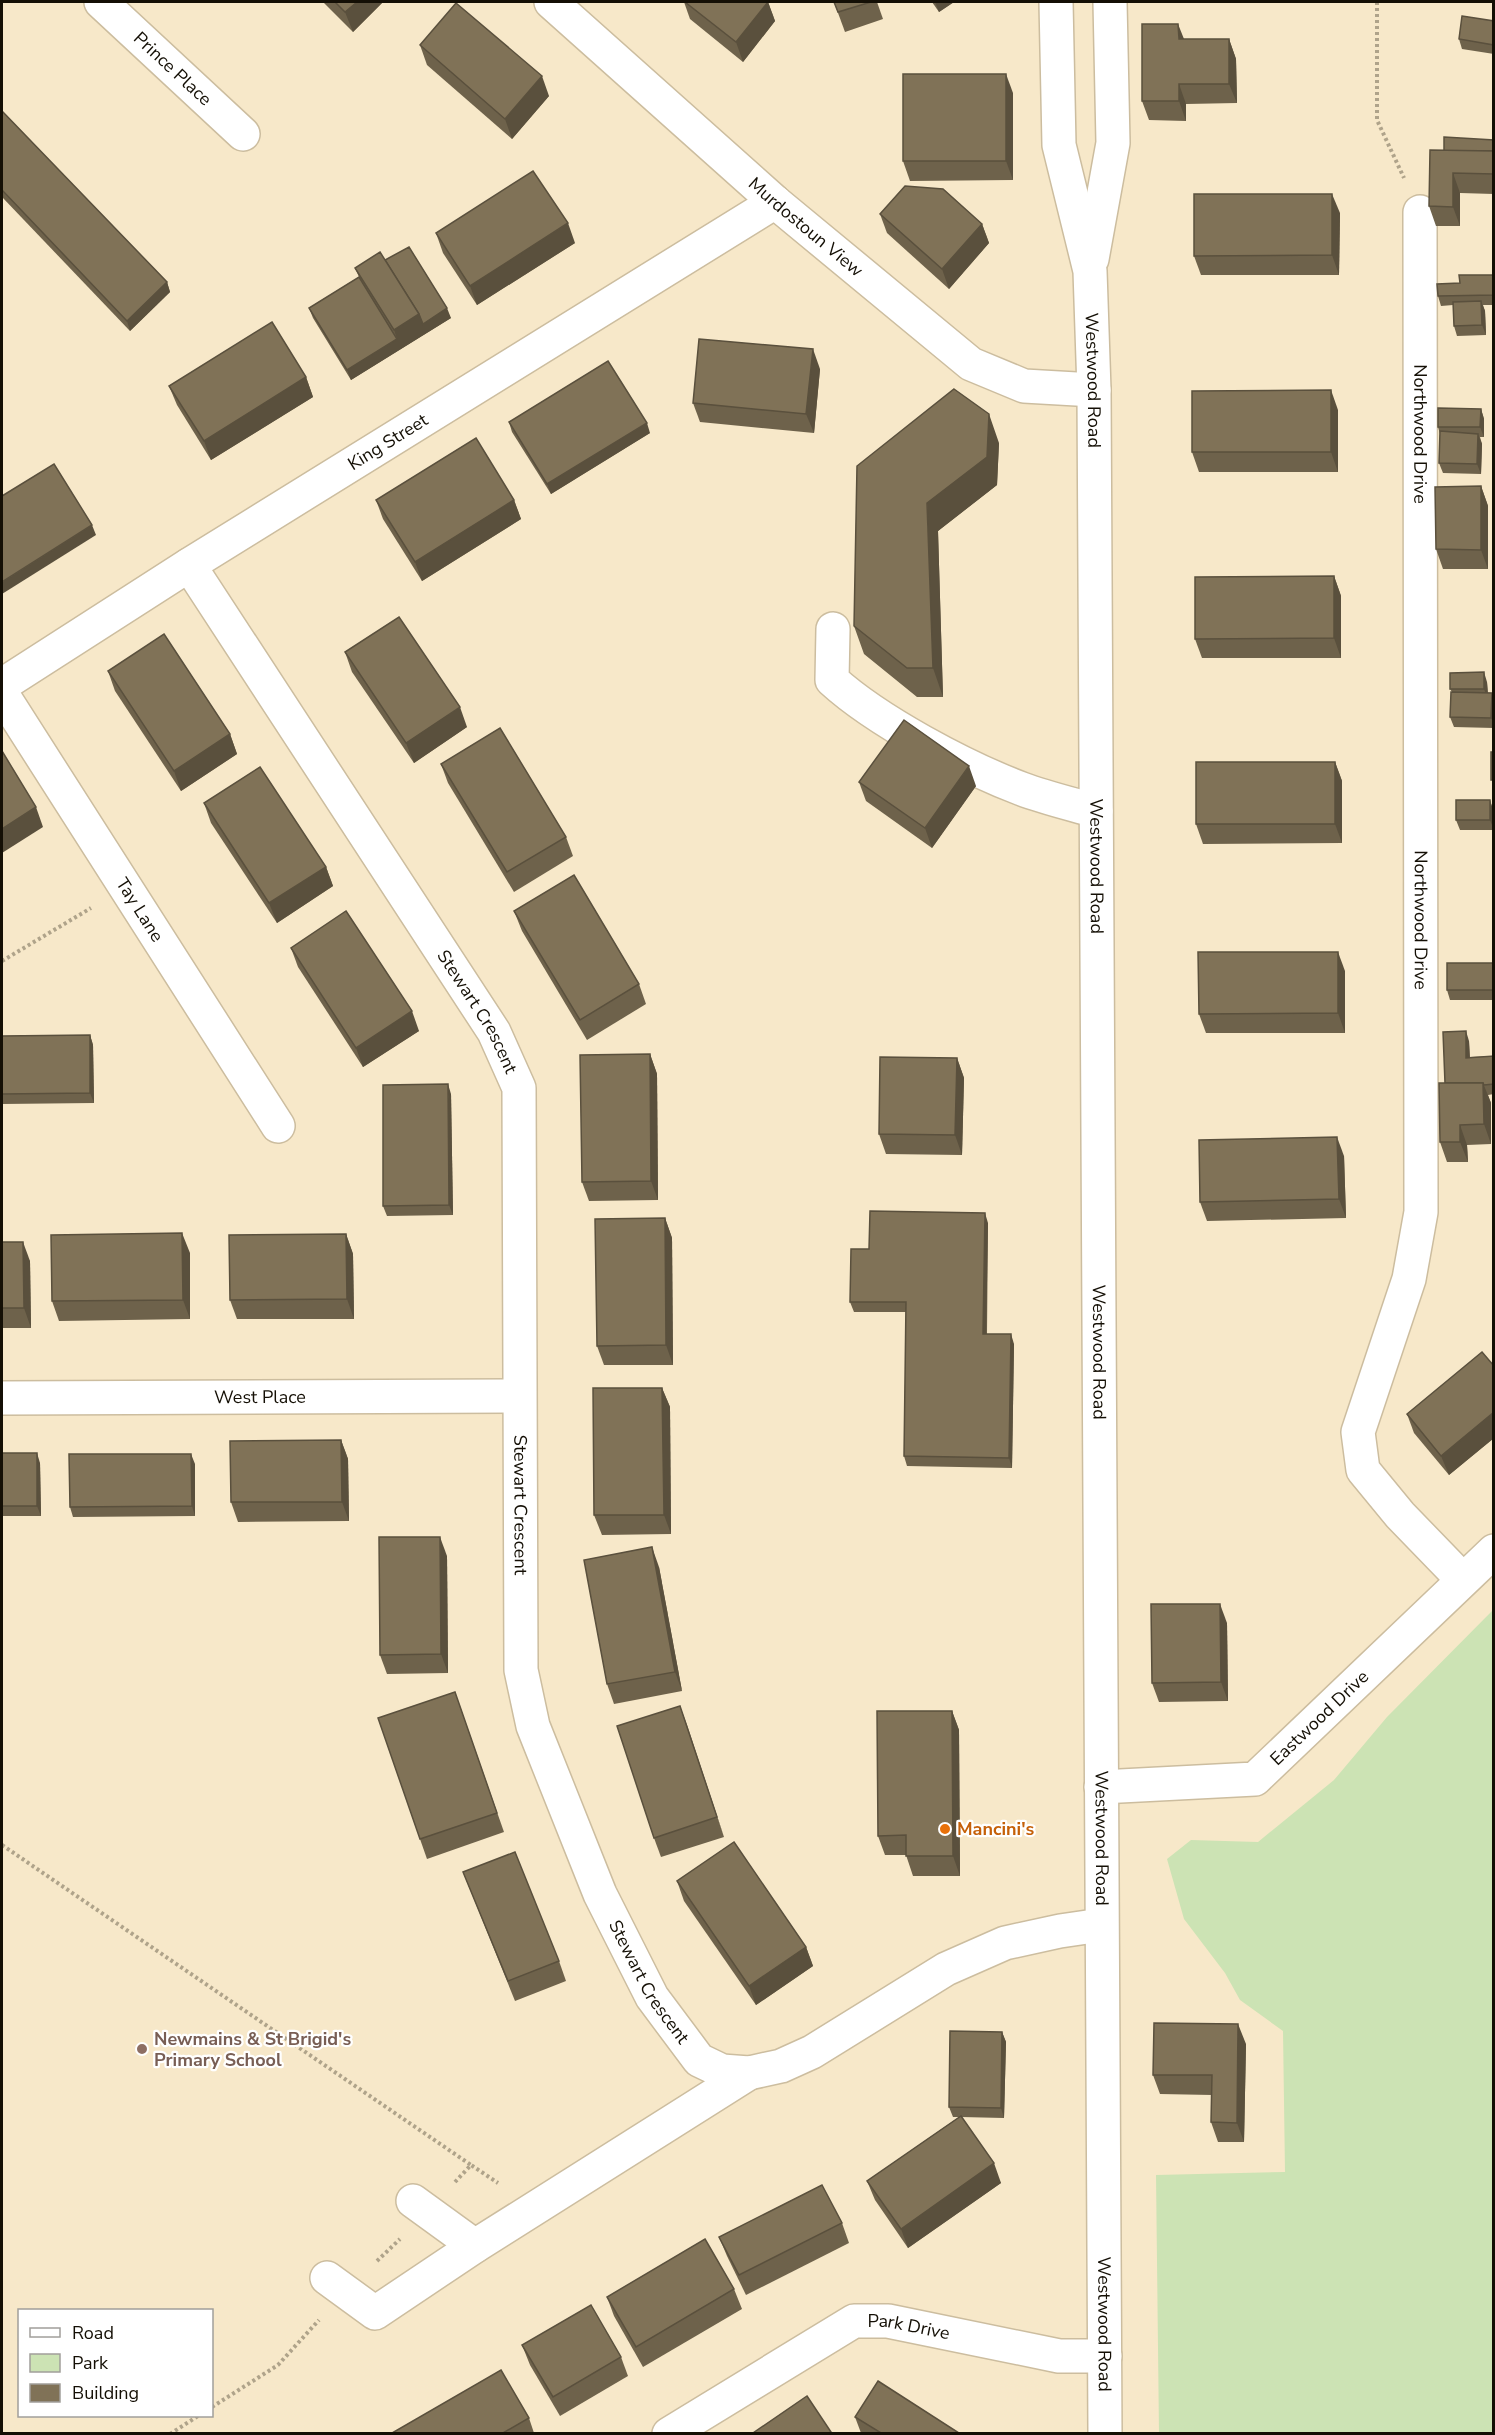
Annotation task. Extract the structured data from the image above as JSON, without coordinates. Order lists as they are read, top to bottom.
{
  "streets": {
    "street": [
      "Prince Place",
      "Murdostoun View",
      "Westwood Road",
      "Northwood Drive",
      "King Street",
      "Tay Lane",
      "Stewart Crescent",
      "West Place",
      "Eastwood Drive",
      "Park Drive"
    ]
  },
  "crossings": [
    ["Murdostoun View", "Westwood Road"],
    ["Murdostoun View", "King Street"],
    ["Westwood Road", "Stewart Crescent"],
    ["Westwood Road", "Eastwood Drive"],
    ["Westwood Road", "Park Drive"],
    ["Northwood Drive", "Eastwood Drive"],
    ["King Street", "Stewart Crescent"],
    ["Stewart Crescent", "West Place"]
  ],
  "places": ["Mancini's", "Newmains & St Brigid's Primary School"],
  "legend": ["Road", "Park", "Building"]
}
